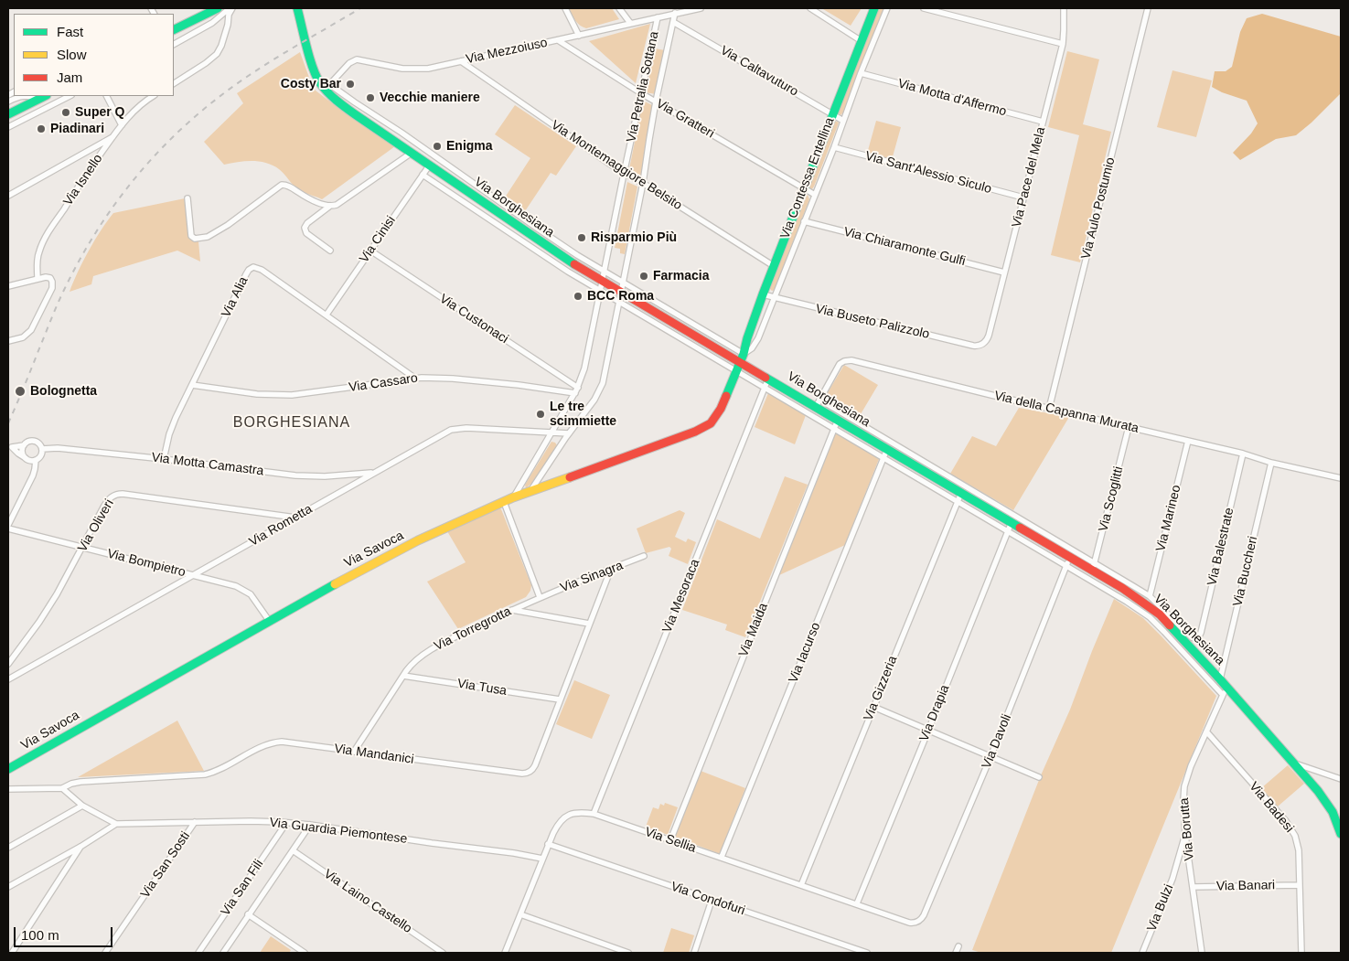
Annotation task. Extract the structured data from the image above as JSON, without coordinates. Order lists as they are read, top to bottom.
{
  "streets": {
    "street": [
      "Via Mezzoiuso",
      "Via Caltavuturo",
      "Via Petralia Sottana",
      "Via Motta d'Affermo",
      "Via Gratteri",
      "Via Montemaggiore Belsito",
      "Via Sant'Alessio Siculo",
      "Via Pace del Mela",
      "Via Contessa Entellina",
      "Via Isnello",
      "Via Borghesiana",
      "Via Aulo Postumio",
      "Via Cinisi",
      "Via Chiaramonte Gulfi",
      "Via Alia",
      "Via Custonaci",
      "Via Buseto Palizzolo",
      "Via Cassaro",
      "Via della Capanna Murata",
      "Via Motta Camastra",
      "Via Scoglitti",
      "Via Marineo",
      "Via Oliveri",
      "Via Rometta",
      "Via Balestrate",
      "Via Savoca",
      "Via Bompietro",
      "Via Buccheri",
      "Via Sinagra",
      "Via Mesoraca",
      "Via Torregrotta",
      "Via Maida",
      "Via Iacurso",
      "Via Tusa",
      "Via Gizzeria",
      "Via Drapia",
      "Via Davoli",
      "Via Mandanici",
      "Via Badesi",
      "Via Borutta",
      "Via Guardia Piemontese",
      "Via Sellia",
      "Via San Sosti",
      "Via Banari",
      "Via San Fili",
      "Via Condofuri",
      "Via Laino Castello",
      "Via Bulzi"
    ]
  },
  "crossings": [
    ["Via Mezzoiuso", "Via Petralia Sottana"],
    ["Via Mezzoiuso", "Via Gratteri"],
    ["Via Mezzoiuso", "Via Montemaggiore Belsito"],
    ["Via Mezzoiuso", "Via Borghesiana"],
    ["Via Caltavuturo", "Via Petralia Sottana"],
    ["Via Caltavuturo", "Via Contessa Entellina"],
    ["Via Petralia Sottana", "Via Gratteri"],
    ["Via Petralia Sottana", "Via Montemaggiore Belsito"],
    ["Via Petralia Sottana", "Via Borghesiana"],
    ["Via Motta d'Affermo", "Via Pace del Mela"],
    ["Via Motta d'Affermo", "Via Contessa Entellina"],
    ["Via Gratteri", "Via Contessa Entellina"],
    ["Via Montemaggiore Belsito", "Via Contessa Entellina"],
    ["Via Sant'Alessio Siculo", "Via Pace del Mela"],
    ["Via Sant'Alessio Siculo", "Via Contessa Entellina"],
    ["Via Pace del Mela", "Via Chiaramonte Gulfi"],
    ["Via Pace del Mela", "Via Buseto Palizzolo"],
    ["Via Contessa Entellina", "Via Borghesiana"],
    ["Via Contessa Entellina", "Via Chiaramonte Gulfi"],
    ["Via Contessa Entellina", "Via Buseto Palizzolo"],
    ["Via Contessa Entellina", "Via Savoca"],
    ["Via Borghesiana", "Via Cinisi"],
    ["Via Borghesiana", "Via della Capanna Murata"],
    ["Via Borghesiana", "Via Scoglitti"],
    ["Via Borghesiana", "Via Marineo"],
    ["Via Borghesiana", "Via Balestrate"],
    ["Via Borghesiana", "Via Savoca"],
    ["Via Borghesiana", "Via Buccheri"],
    ["Via Borghesiana", "Via Mesoraca"],
    ["Via Borghesiana", "Via Maida"],
    ["Via Borghesiana", "Via Iacurso"],
    ["Via Borghesiana", "Via Gizzeria"],
    ["Via Borghesiana", "Via Drapia"],
    ["Via Borghesiana", "Via Davoli"],
    ["Via Borghesiana", "Via Borutta"],
    ["Via Aulo Postumio", "Via della Capanna Murata"],
    ["Via Cinisi", "Via Alia"],
    ["Via Cinisi", "Via Custonaci"],
    ["Via Alia", "Via Cassaro"],
    ["Via Alia", "Via Motta Camastra"],
    ["Via Custonaci", "Via Cassaro"],
    ["Via della Capanna Murata", "Via Scoglitti"],
    ["Via della Capanna Murata", "Via Marineo"],
    ["Via della Capanna Murata", "Via Balestrate"],
    ["Via della Capanna Murata", "Via Buccheri"],
    ["Via Motta Camastra", "Via Rometta"],
    ["Via Oliveri", "Via Rometta"],
    ["Via Oliveri", "Via Bompietro"],
    ["Via Rometta", "Via Bompietro"],
    ["Via Savoca", "Via Bompietro"],
    ["Via Sinagra", "Via Torregrotta"],
    ["Via Sinagra", "Via Mandanici"],
    ["Via Mesoraca", "Via Sellia"],
    ["Via Torregrotta", "Via Tusa"],
    ["Via Torregrotta", "Via Mandanici"],
    ["Via Maida", "Via Sellia"],
    ["Via Iacurso", "Via Sellia"],
    ["Via Tusa", "Via Mandanici"],
    ["Via Gizzeria", "Via Sellia"],
    ["Via Drapia", "Via Sellia"],
    ["Via Davoli", "Via Sellia"],
    ["Via Mandanici", "Via Guardia Piemontese"],
    ["Via Badesi", "Via Borutta"],
    ["Via Badesi", "Via Banari"],
    ["Via Borutta", "Via Banari"],
    ["Via Borutta", "Via Bulzi"],
    ["Via Guardia Piemontese", "Via Sellia"],
    ["Via Guardia Piemontese", "Via San Sosti"],
    ["Via Guardia Piemontese", "Via San Fili"],
    ["Via Sellia", "Via Condofuri"],
    ["Via San Fili", "Via Laino Castello"]
  ],
  "districts": ["BORGHESIANA"],
  "places": [
    "Costy Bar",
    "Vecchie maniere",
    "Super Q",
    "Piadinari",
    "Enigma",
    "Risparmio Più",
    "Farmacia",
    "BCC Roma",
    "Bolognetta",
    "Le tre scimmiette"
  ],
  "legend": ["Fast", "Slow", "Jam"],
  "scale_bar": "100 m"
}
